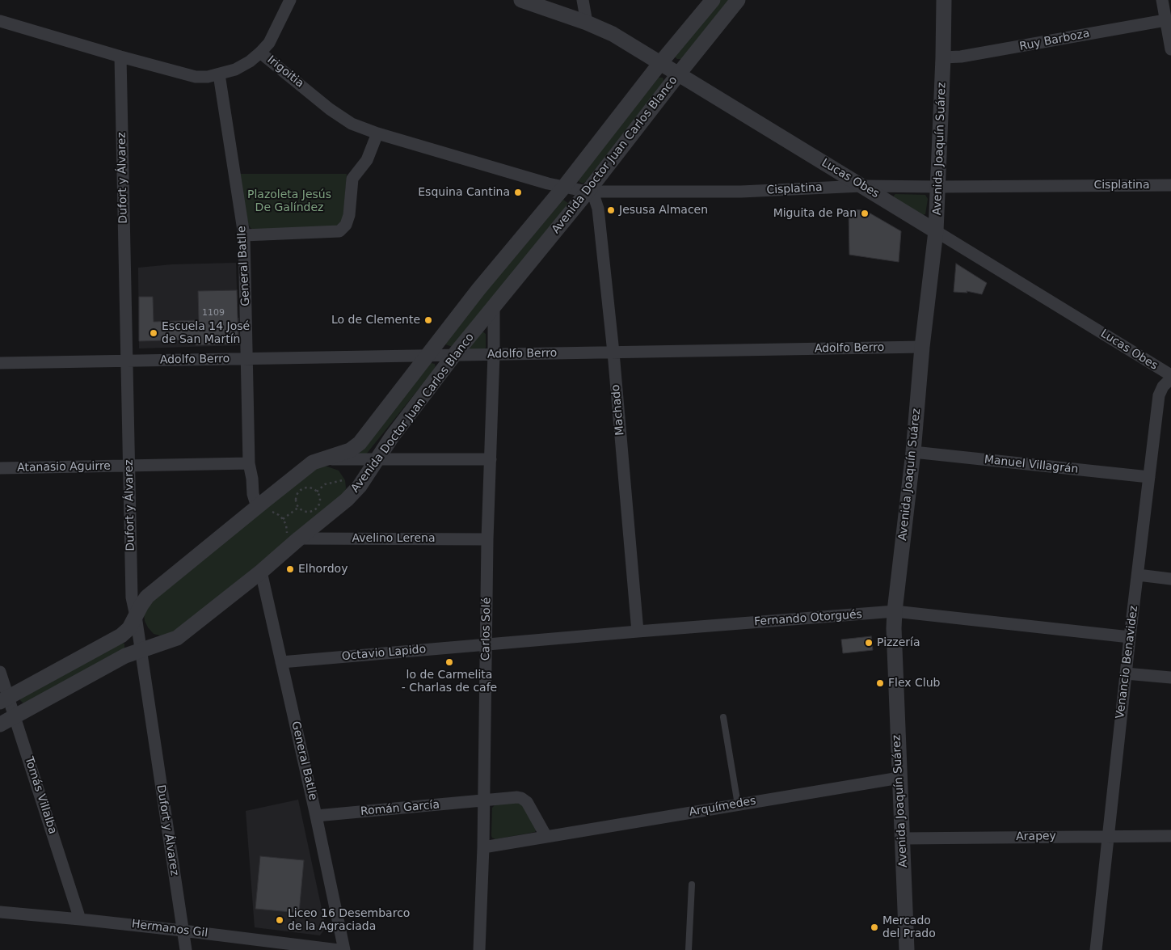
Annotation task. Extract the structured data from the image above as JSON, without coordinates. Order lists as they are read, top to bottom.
{
  "streets": {
    "street": [
      "Ruy Barboza",
      "Irigoitia",
      "Avenida Joaquín Suárez",
      "Avenida Doctor Juan Carlos Blanco",
      "Dufort y Álvarez",
      "Lucas Obes",
      "Cisplatina",
      "General Batlle",
      "Adolfo Berro",
      "Machado",
      "Manuel Villagrán",
      "Atanasio Aguirre",
      "Avelino Lerena",
      "Fernando Otorgués",
      "Carlos Solé",
      "Octavio Lapido",
      "Venancio Benavidez",
      "Tomás Villalba",
      "Arquímedes",
      "Román García",
      "Arapey",
      "Hermanos Gil"
    ]
  },
  "crossings": [
    ["Ruy Barboza", "Avenida Joaquín Suárez"],
    ["Irigoitia", "Avenida Doctor Juan Carlos Blanco"],
    ["Irigoitia", "Dufort y Álvarez"],
    ["Irigoitia", "Cisplatina"],
    ["Irigoitia", "General Batlle"],
    ["Avenida Joaquín Suárez", "Lucas Obes"],
    ["Avenida Joaquín Suárez", "Cisplatina"],
    ["Avenida Joaquín Suárez", "Adolfo Berro"],
    ["Avenida Joaquín Suárez", "Manuel Villagrán"],
    ["Avenida Joaquín Suárez", "Fernando Otorgués"],
    ["Avenida Joaquín Suárez", "Arquímedes"],
    ["Avenida Joaquín Suárez", "Arapey"],
    ["Avenida Doctor Juan Carlos Blanco", "Dufort y Álvarez"],
    ["Avenida Doctor Juan Carlos Blanco", "Lucas Obes"],
    ["Avenida Doctor Juan Carlos Blanco", "Cisplatina"],
    ["Avenida Doctor Juan Carlos Blanco", "General Batlle"],
    ["Avenida Doctor Juan Carlos Blanco", "Adolfo Berro"],
    ["Avenida Doctor Juan Carlos Blanco", "Machado"],
    ["Avenida Doctor Juan Carlos Blanco", "Avelino Lerena"],
    ["Avenida Doctor Juan Carlos Blanco", "Carlos Solé"],
    ["Avenida Doctor Juan Carlos Blanco", "Tomás Villalba"],
    ["Dufort y Álvarez", "Adolfo Berro"],
    ["Dufort y Álvarez", "Atanasio Aguirre"],
    ["Dufort y Álvarez", "Hermanos Gil"],
    ["Lucas Obes", "Cisplatina"],
    ["Lucas Obes", "Venancio Benavidez"],
    ["Cisplatina", "Machado"],
    ["General Batlle", "Adolfo Berro"],
    ["General Batlle", "Atanasio Aguirre"],
    ["General Batlle", "Octavio Lapido"],
    ["General Batlle", "Román García"],
    ["Adolfo Berro", "Machado"],
    ["Adolfo Berro", "Carlos Solé"],
    ["Machado", "Fernando Otorgués"],
    ["Manuel Villagrán", "Venancio Benavidez"],
    ["Avelino Lerena", "Carlos Solé"],
    ["Fernando Otorgués", "Carlos Solé"],
    ["Fernando Otorgués", "Octavio Lapido"],
    ["Fernando Otorgués", "Venancio Benavidez"],
    ["Carlos Solé", "Octavio Lapido"],
    ["Carlos Solé", "Arquímedes"],
    ["Carlos Solé", "Román García"],
    ["Venancio Benavidez", "Arapey"],
    ["Tomás Villalba", "Hermanos Gil"]
  ],
  "parks": ["Plazoleta Jesús De Galíndez"],
  "places": [
    "Esquina Cantina",
    "Jesusa Almacen",
    "Miguita de Pan",
    "Lo de Clemente",
    "Escuela 14 José de San Martín",
    "Elhordoy",
    "Pizzería",
    "lo de Carmelita - Charlas de cafe",
    "Flex Club",
    "Liceo 16 Desembarco de la Agraciada",
    "Mercado del Prado"
  ],
  "house_numbers": ["1109"]
}
